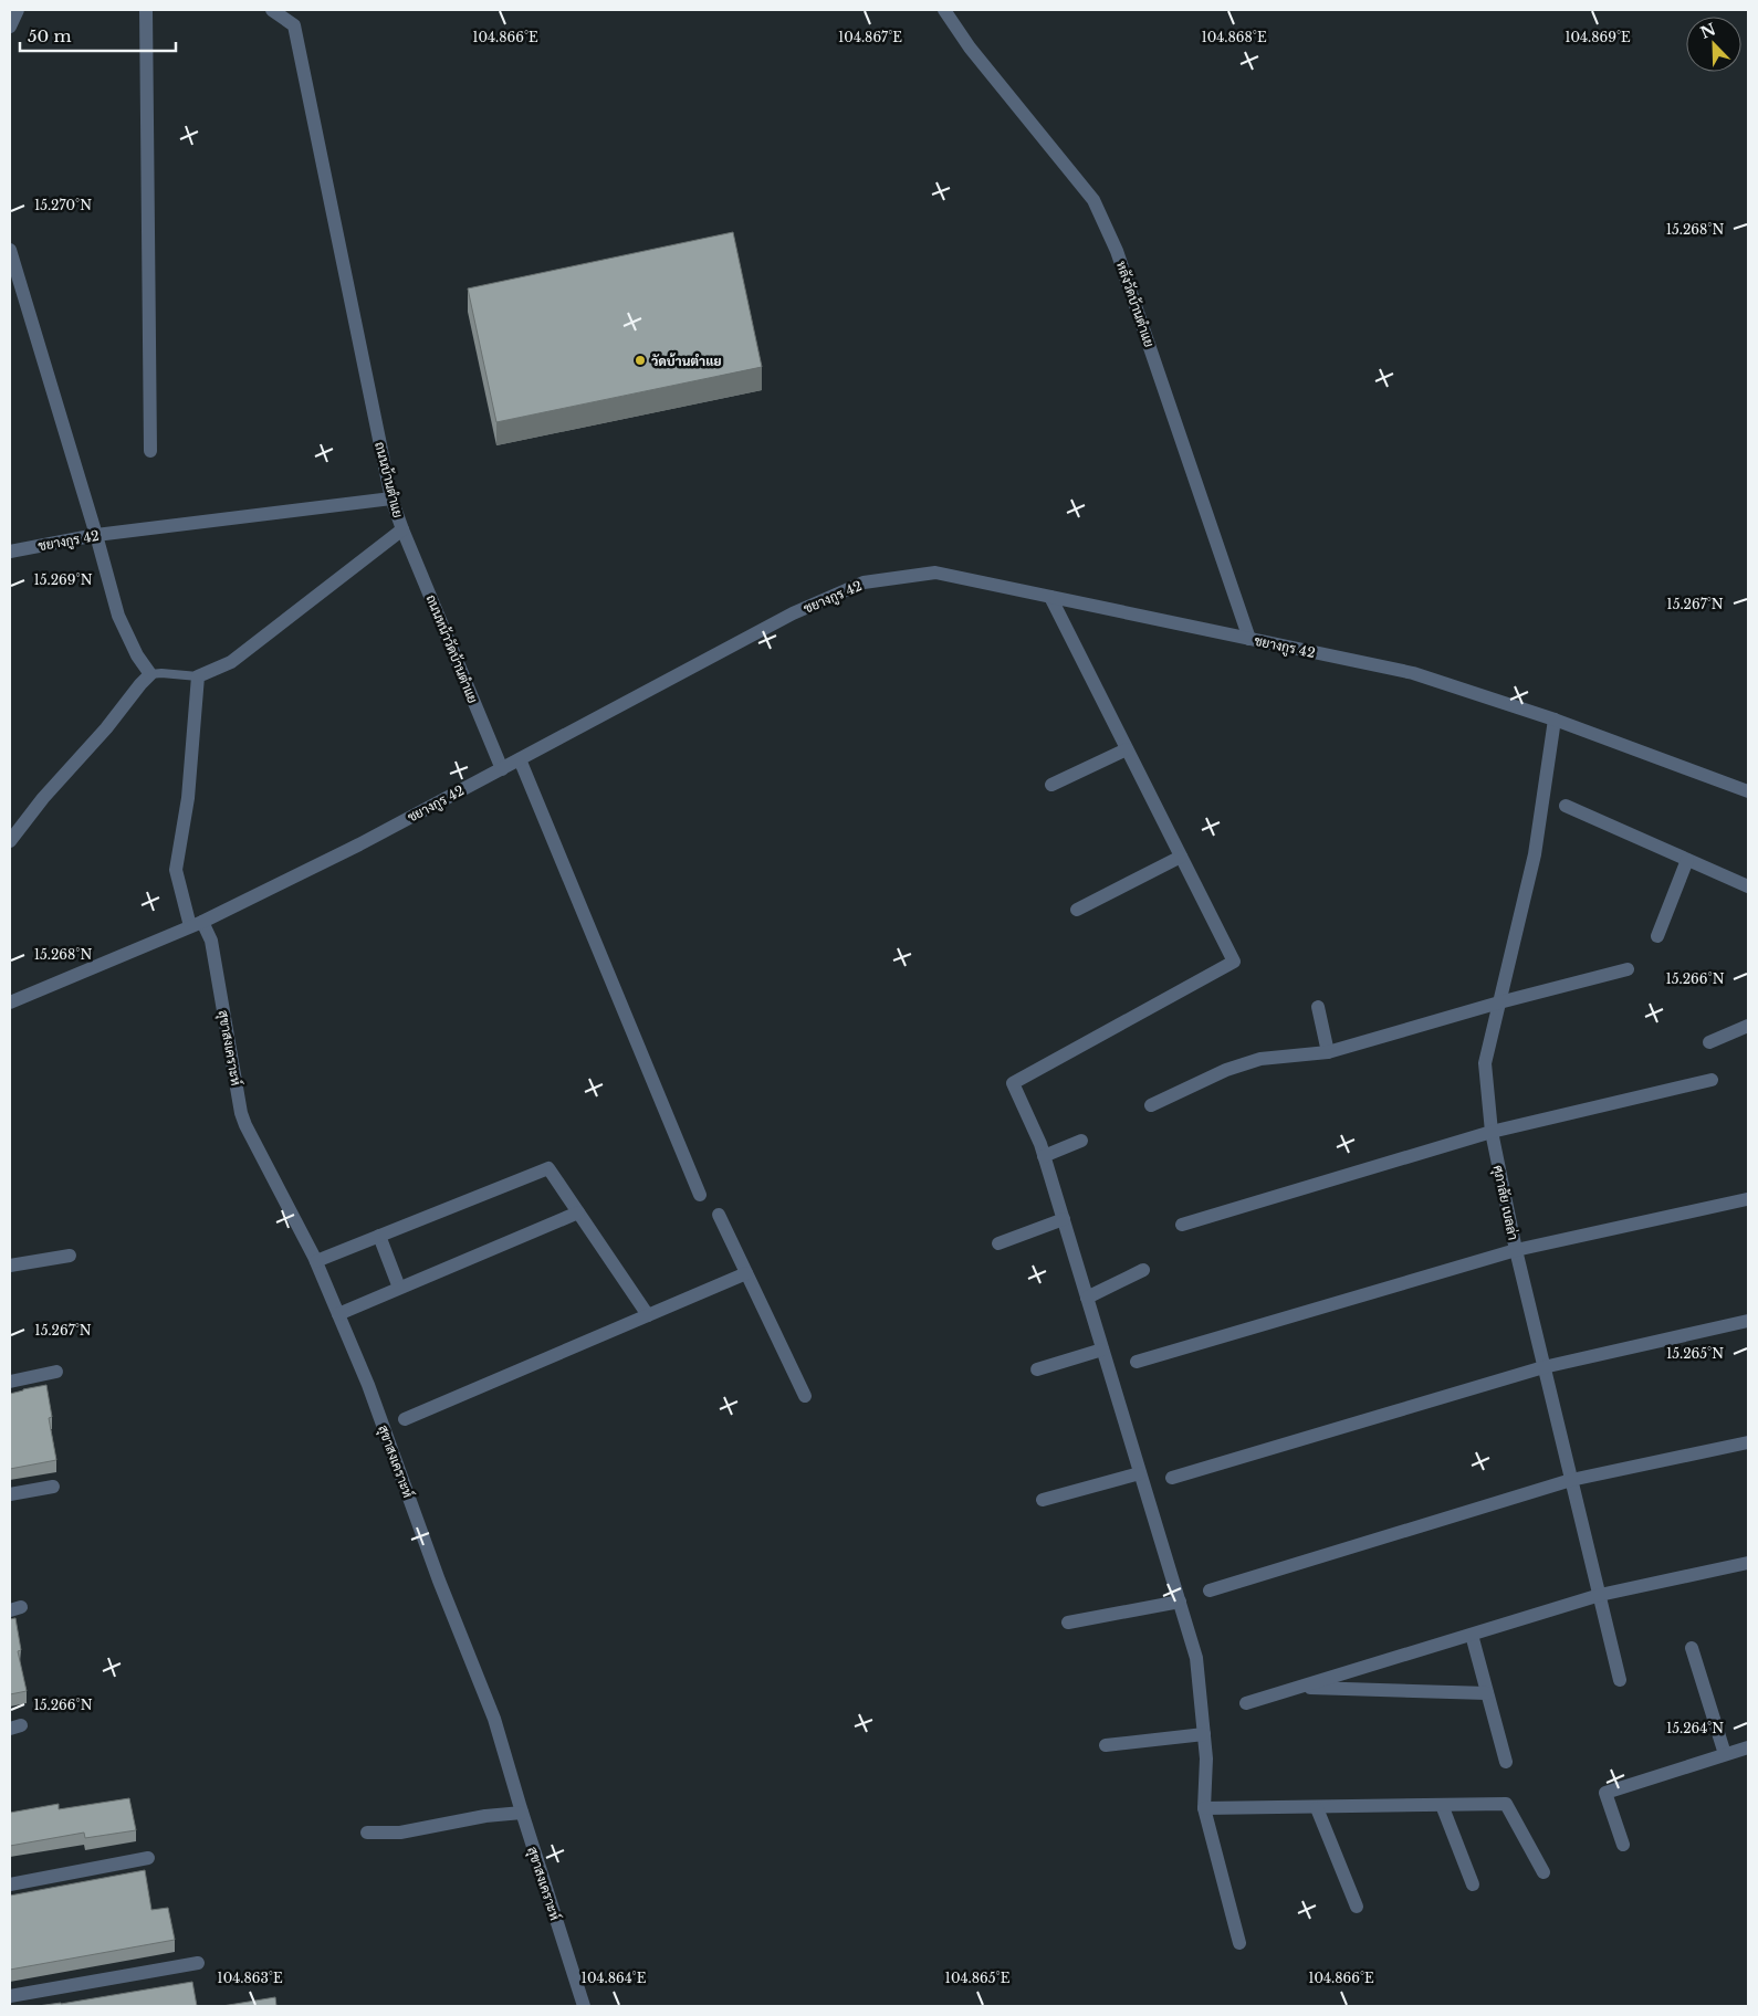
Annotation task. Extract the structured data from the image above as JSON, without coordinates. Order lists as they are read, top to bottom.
{
  "streets": {
    "street": [
      "หลังวัดบ้านตำแย",
      "ถนนบ้านตำแย",
      "ชยางกูร 42",
      "ถนนหน้าวัดบ้านตำแย",
      "สุขาสงเคราะห์",
      "ศุภาลัย เบลล่า"
    ]
  },
  "crossings": [
    ["หลังวัดบ้านตำแย", "ชยางกูร 42"],
    ["ถนนบ้านตำแย", "ชยางกูร 42"],
    ["ถนนบ้านตำแย", "ถนนหน้าวัดบ้านตำแย"],
    ["ชยางกูร 42", "ถนนหน้าวัดบ้านตำแย"],
    ["ชยางกูร 42", "สุขาสงเคราะห์"],
    ["ชยางกูร 42", "ศุภาลัย เบลล่า"]
  ],
  "places": ["วัดบ้านตำแย"],
  "scale_bar": "50 m",
  "north": "top left",
  "coordinates": [
    "104.866°E",
    "104.867°E",
    "104.868°E",
    "104.869°E",
    "15.270°N",
    "15.268°N",
    "15.269°N",
    "15.267°N",
    "15.266°N",
    "15.265°N",
    "15.264°N",
    "104.863°E",
    "104.864°E",
    "104.865°E"
  ]
}
